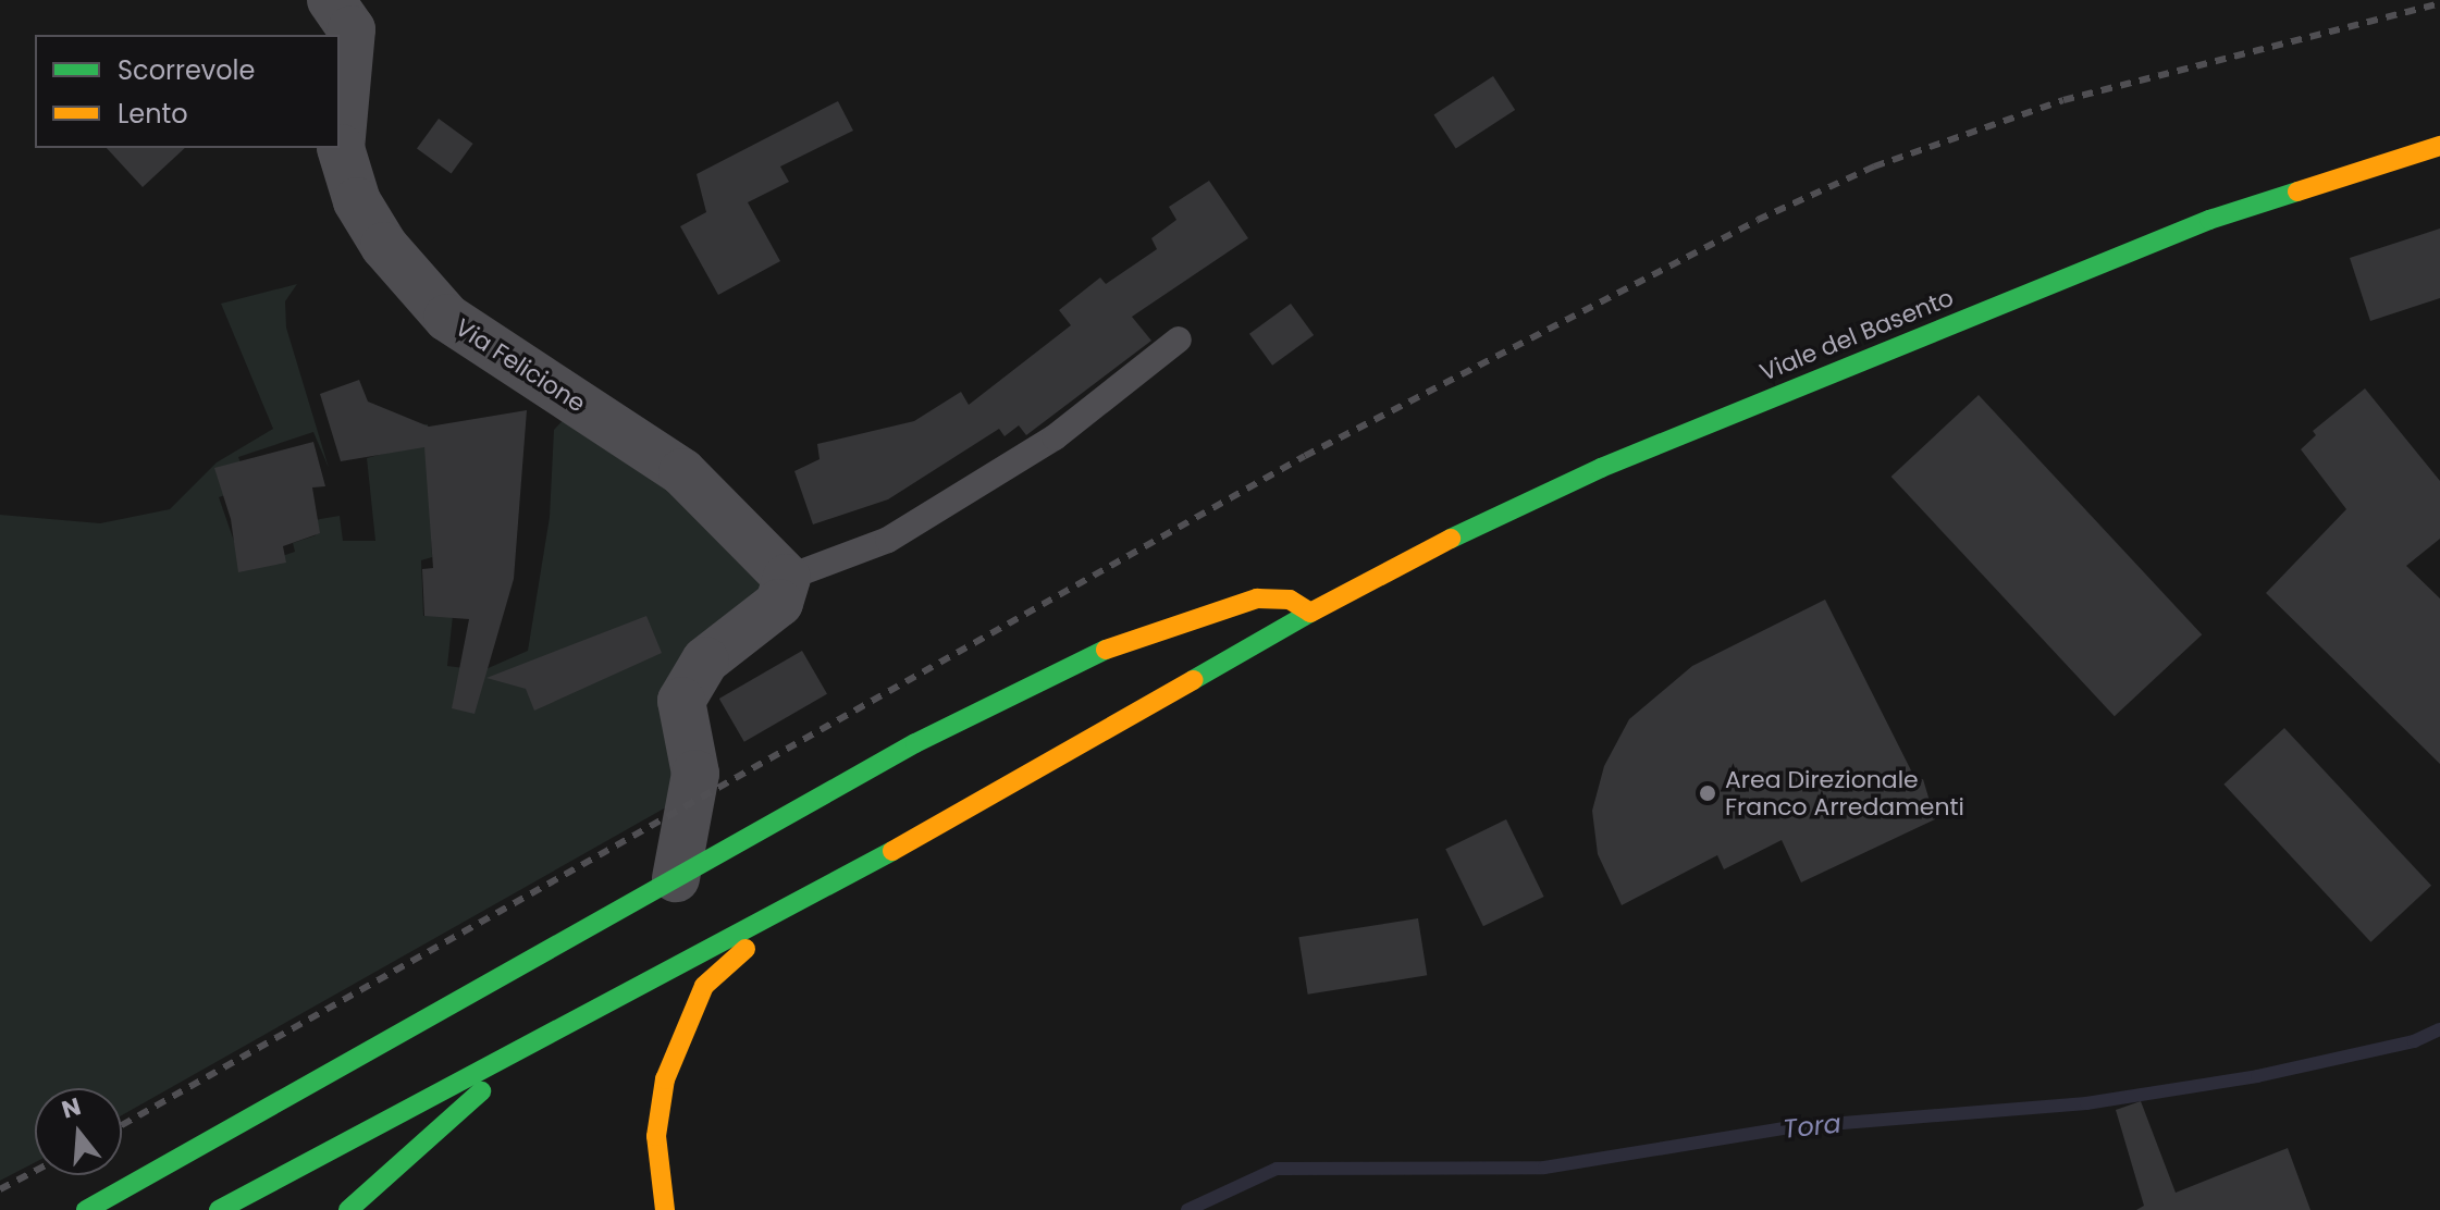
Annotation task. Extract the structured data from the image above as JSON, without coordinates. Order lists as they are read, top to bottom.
{
  "streets": {
    "main road": ["Viale del Basento"],
    "street": ["Via Felicione"]
  },
  "water": ["Tora"],
  "places": ["Area Direzionale Franco Arredamenti"],
  "legend": ["Scorrevole", "Lento"],
  "north": "top"
}
